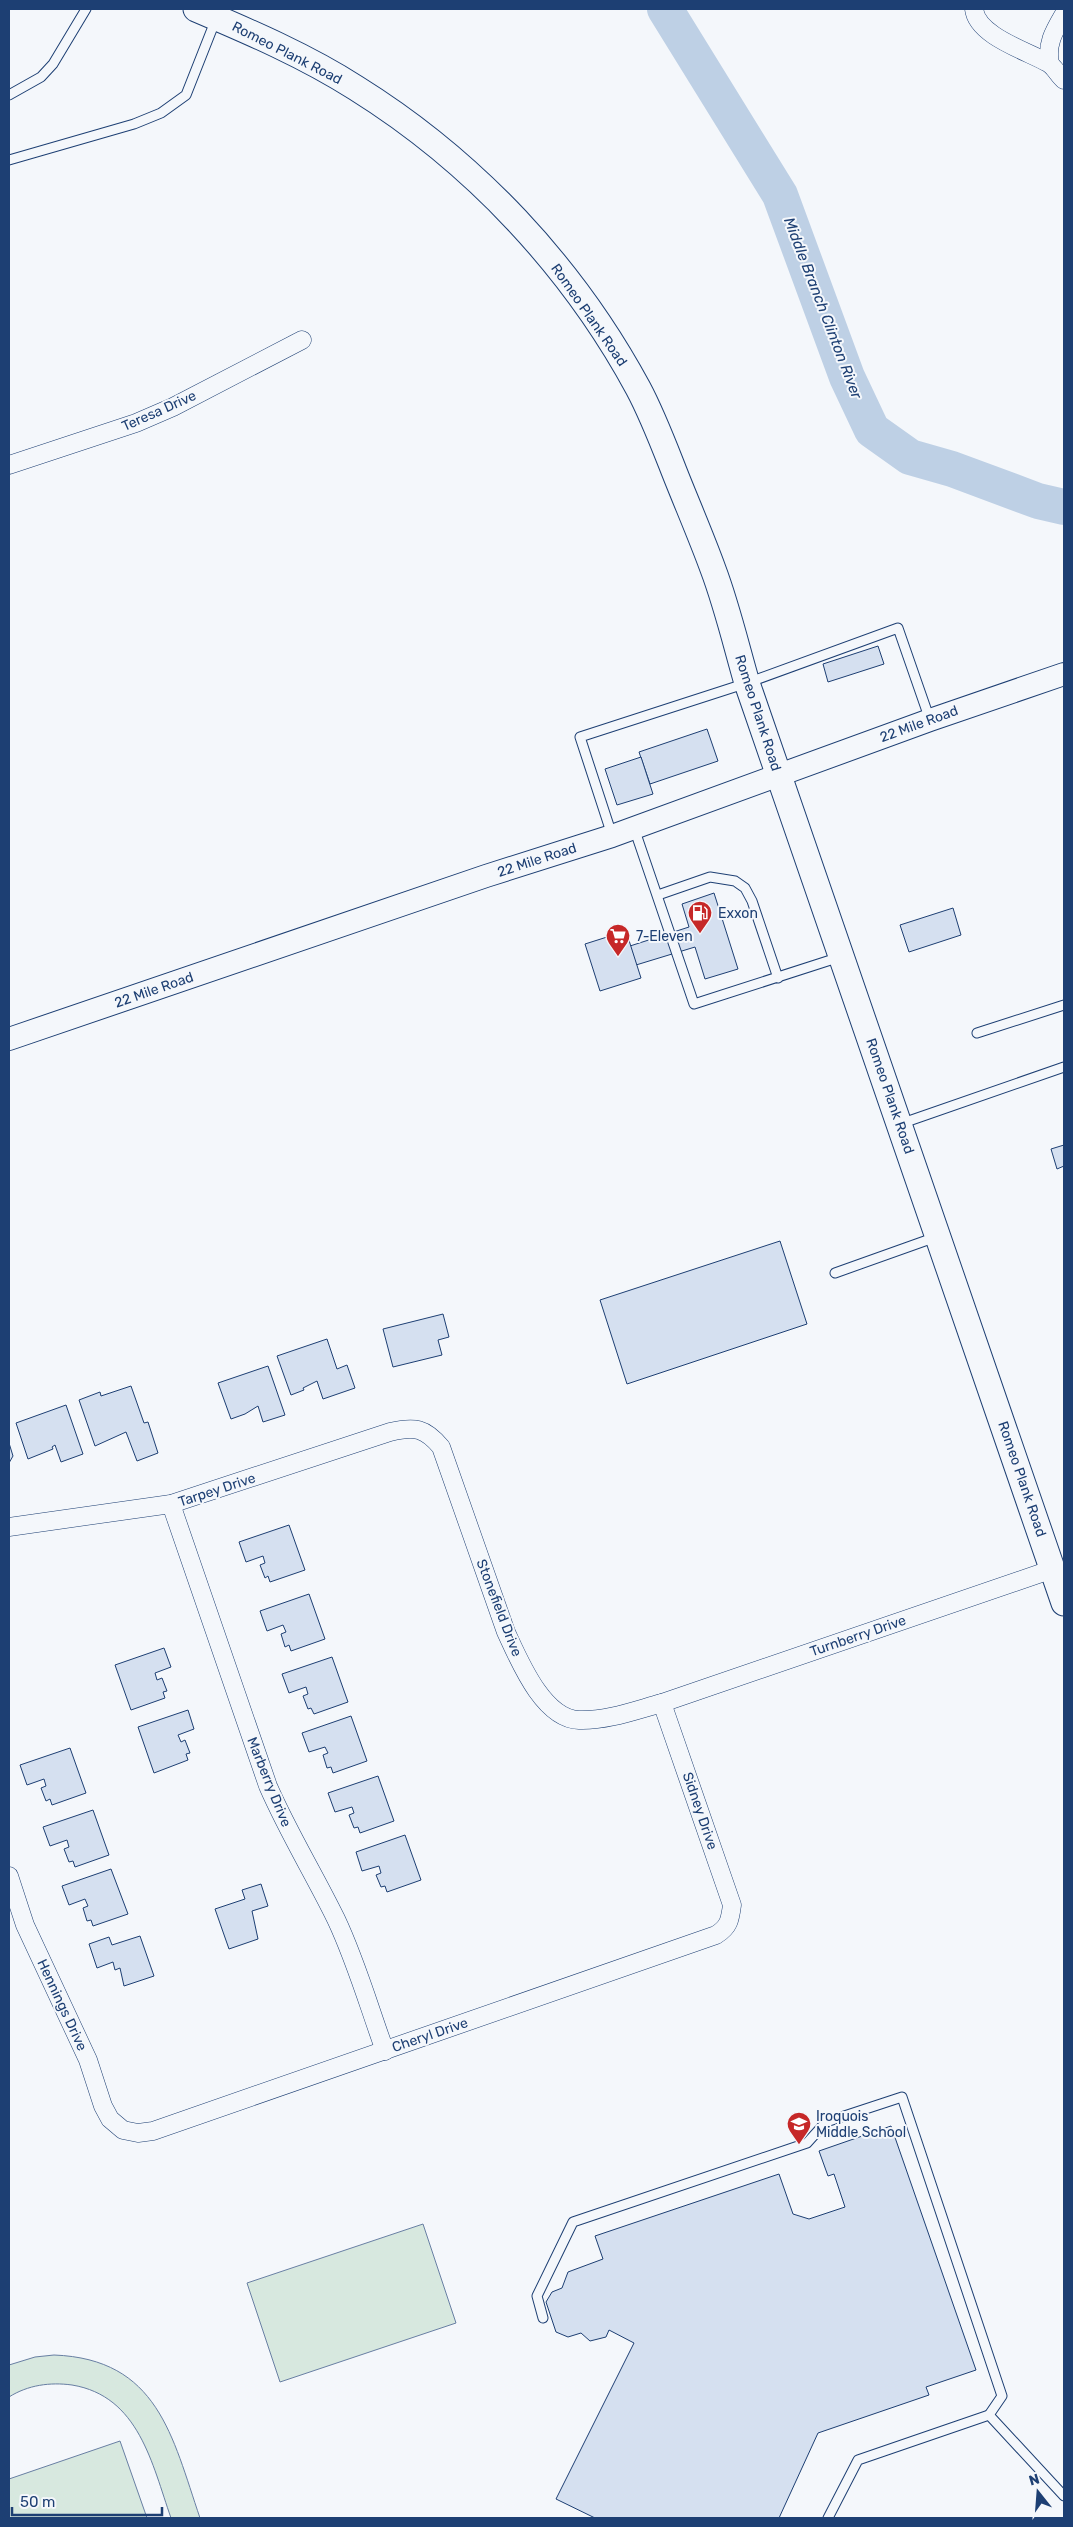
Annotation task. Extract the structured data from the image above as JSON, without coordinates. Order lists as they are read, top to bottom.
{
  "streets": {
    "main road": ["Romeo Plank Road"],
    "street": [
      "Teresa Drive",
      "22 Mile Road",
      "Tarpey Drive",
      "Stonefield Drive",
      "Turnberry Drive",
      "Marberry Drive",
      "Sidney Drive",
      "Hennings Drive",
      "Cheryl Drive"
    ]
  },
  "crossings": [
    ["Romeo Plank Road", "22 Mile Road"],
    ["Romeo Plank Road", "Turnberry Drive"],
    ["Tarpey Drive", "Stonefield Drive"],
    ["Tarpey Drive", "Marberry Drive"],
    ["Stonefield Drive", "Turnberry Drive"],
    ["Stonefield Drive", "Sidney Drive"],
    ["Turnberry Drive", "Sidney Drive"],
    ["Marberry Drive", "Cheryl Drive"],
    ["Sidney Drive", "Cheryl Drive"],
    ["Hennings Drive", "Cheryl Drive"]
  ],
  "water": ["Middle Branch Clinton River"],
  "places": {
    "fuel station": ["Exxon"],
    "supermarket": ["7-Eleven"],
    "school or university": ["Iroquois Middle School"]
  },
  "scale_bar": "50 m",
  "north": "top"
}
